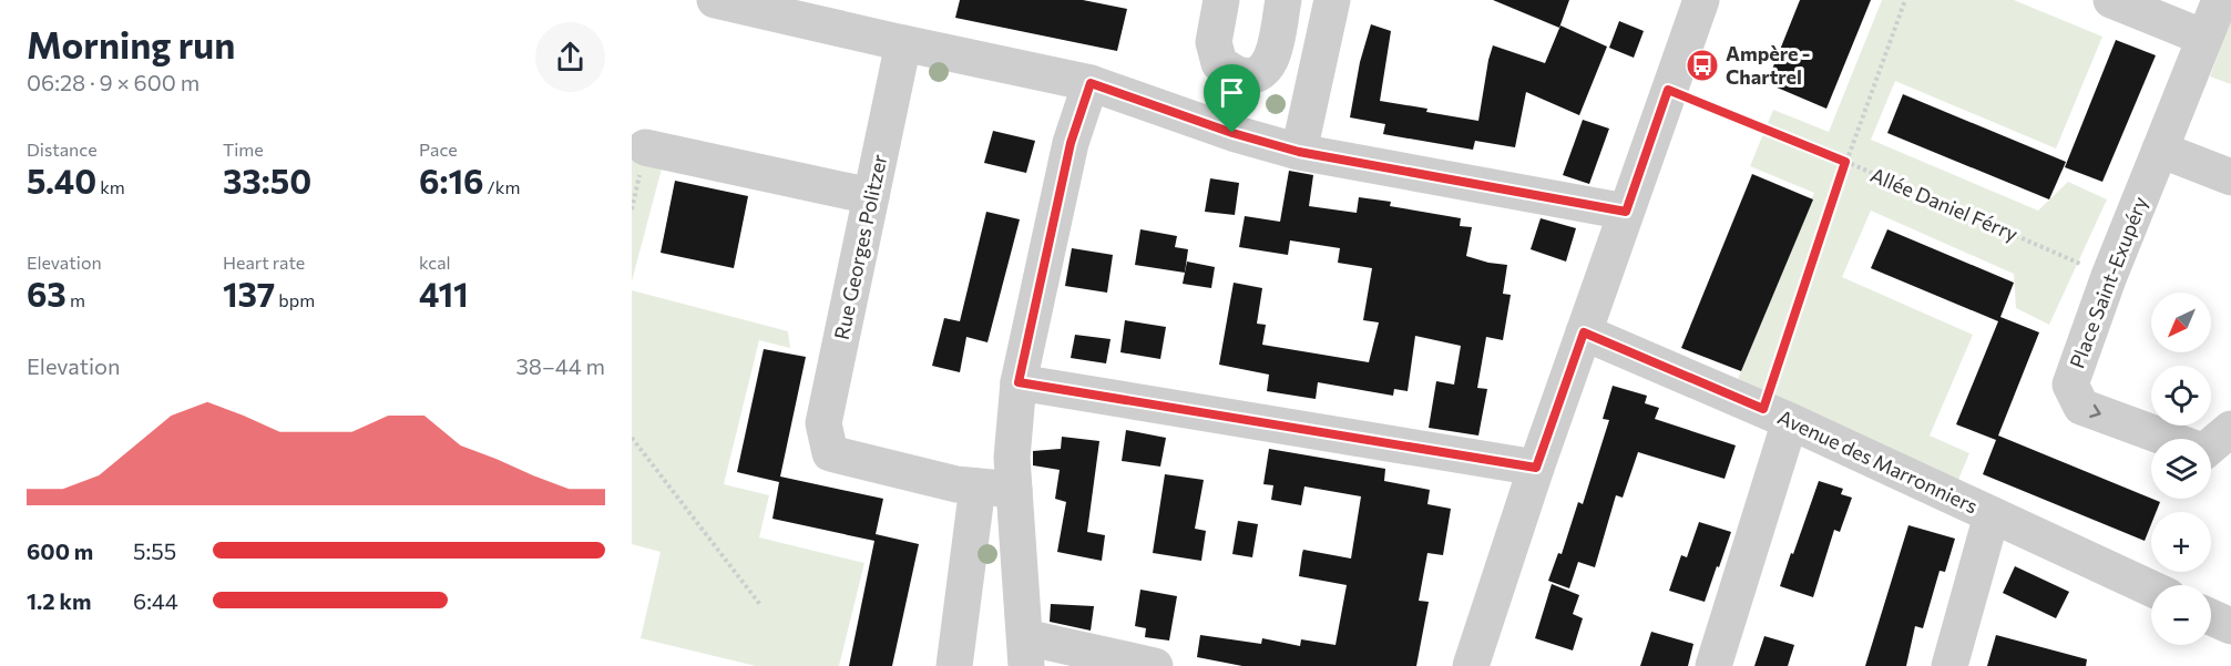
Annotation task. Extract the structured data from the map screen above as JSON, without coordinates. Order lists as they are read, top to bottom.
{
  "streets": {
    "street": ["Rue Georges Politzer", "Place Saint-Exupéry", "Avenue des Marronniers"],
    "path": ["Allée Daniel Férry"]
  },
  "crossings": [
    ["Allée Daniel Férry", "Place Saint-Exupéry"]
  ],
  "places": {
    "bus stop": ["Ampère - Chartrel"]
  },
  "north": "bottom left",
  "page": {
    "heading": ["Morning run", "06:28 · 9 × 600 m"],
    "stats": [
      ["Distance", "5.40 km"],
      ["Time", "33:50"],
      ["Pace", "6:16 /km"],
      ["Elevation", "63 m"],
      ["Heart rate", "137 bpm"],
      ["kcal", "411"]
    ],
    "map_buttons": ["+", "−"],
    "chart": ["Elevation", "38–44 m"],
    "list": [
      {
        "name": "600 m",
        "note": "5:55"
      },
      {
        "name": "1.2 km",
        "note": "6:44"
      }
    ]
  }
}
